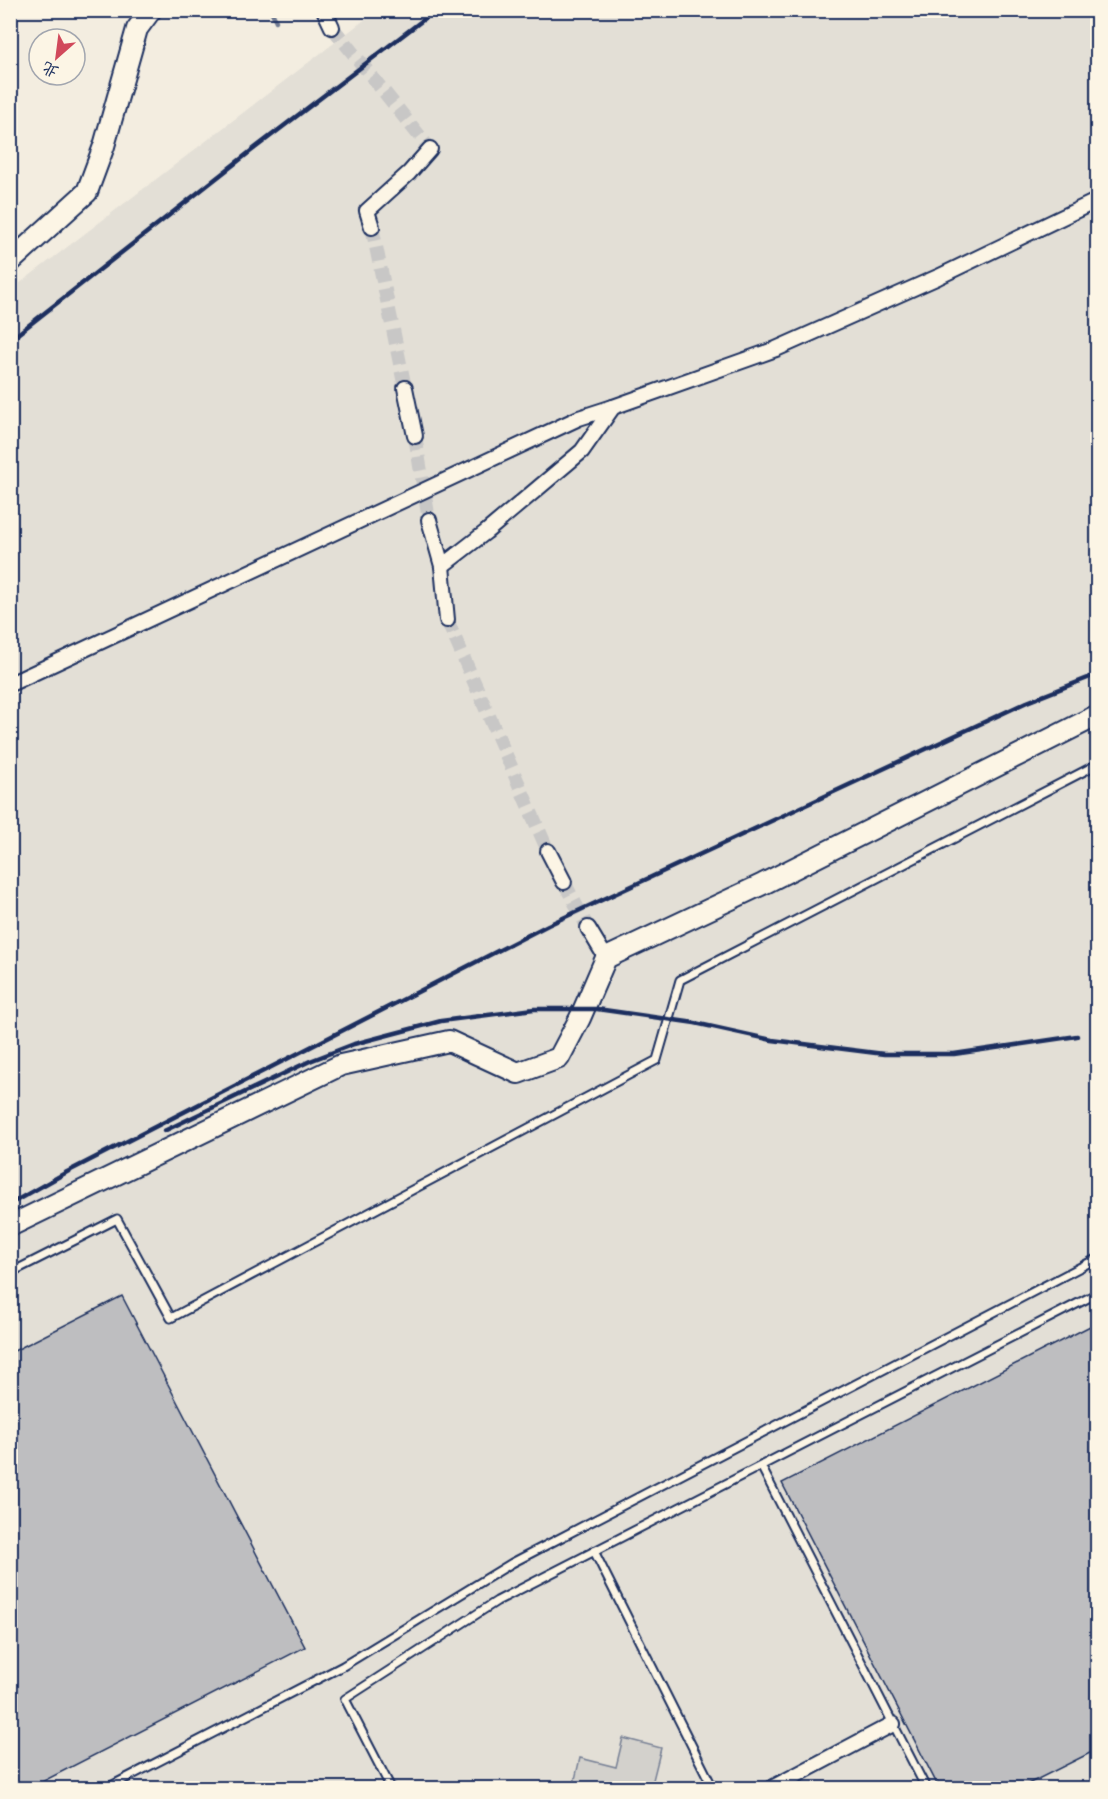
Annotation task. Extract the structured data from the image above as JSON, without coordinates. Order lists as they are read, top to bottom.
{
  "north": "bottom left"
}
